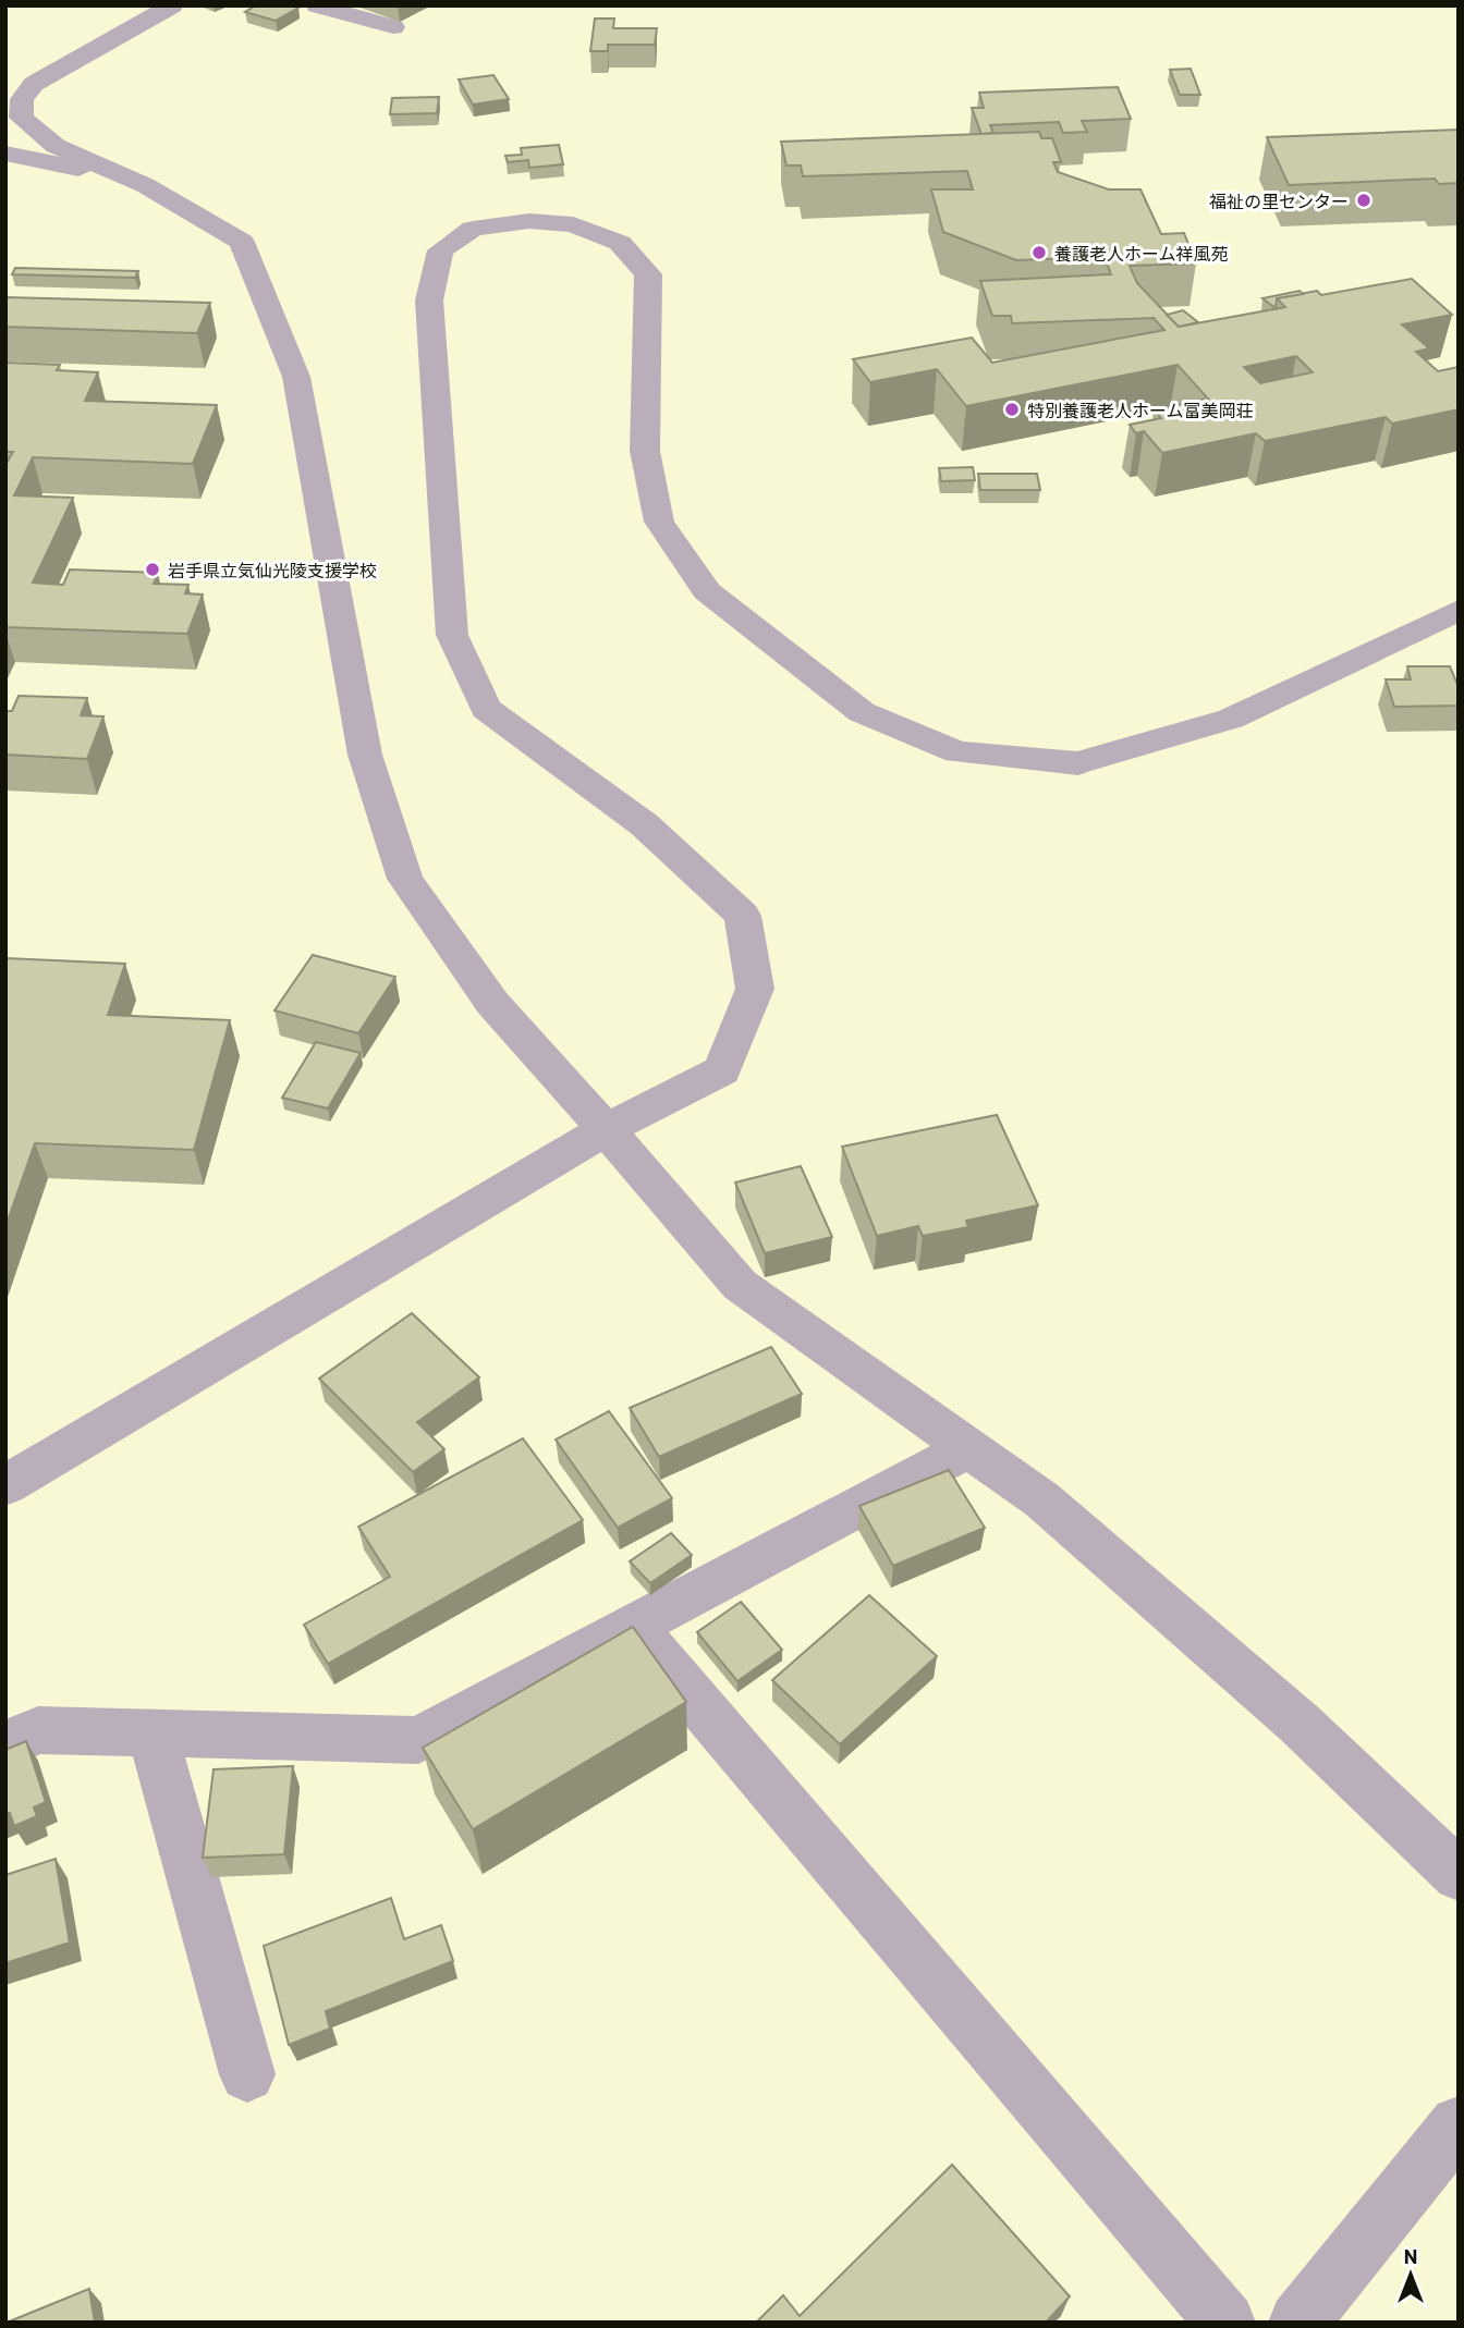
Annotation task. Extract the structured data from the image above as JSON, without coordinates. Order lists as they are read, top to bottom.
{
  "places": [
    "福祉の里センター",
    "養護老人ホーム祥風苑",
    "特別養護老人ホーム富美岡荘",
    "岩手県立気仙光陵支援学校"
  ],
  "north": "top"
}
